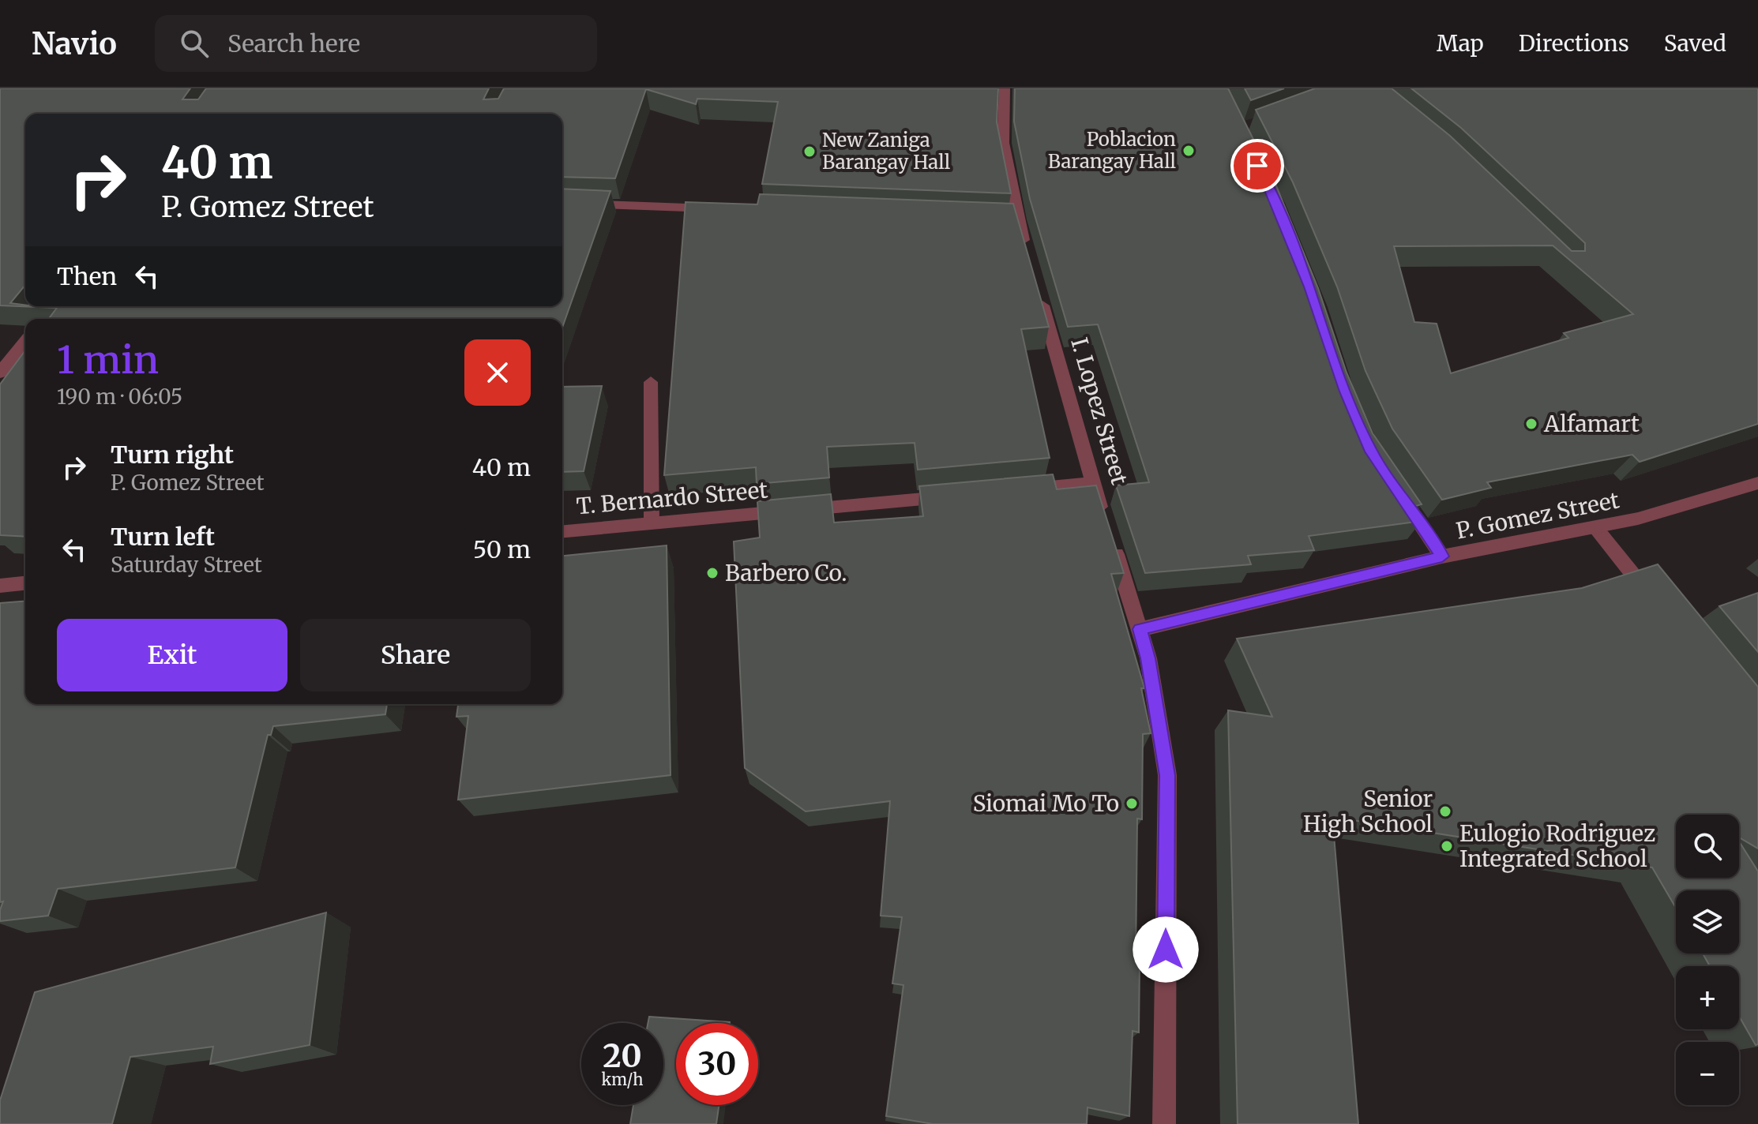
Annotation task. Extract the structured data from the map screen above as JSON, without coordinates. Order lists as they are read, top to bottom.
{
  "streets": {
    "street": ["I. Lopez Street", "T. Bernardo Street", "P. Gomez Street"]
  },
  "crossings": [
    ["I. Lopez Street", "P. Gomez Street"]
  ],
  "places": [
    "Poblacion Barangay Hall",
    "New Zaniga Barangay Hall",
    "Alfamart",
    "Barbero Co.",
    "Siomai Mo To",
    "Senior High School",
    "Eulogio Rodriguez Integrated School"
  ],
  "page": {
    "header": "Navio",
    "search": "Search here",
    "nav": ["Map", "Directions", "Saved"],
    "turn": ["40 m", "P. Gomez Street"],
    "then": "Then",
    "heading": ["1 min", "190 m · 06:05"],
    "list": [
      {
        "name": "Turn right",
        "note": "P. Gomez Street",
        "value": "40 m"
      },
      {
        "name": "Turn left",
        "note": "Saturday Street",
        "value": "50 m"
      }
    ],
    "buttons": ["Exit", "Share"],
    "map_buttons": ["+", "−"],
    "speed": "20 km/h",
    "limit": "30"
  }
}
